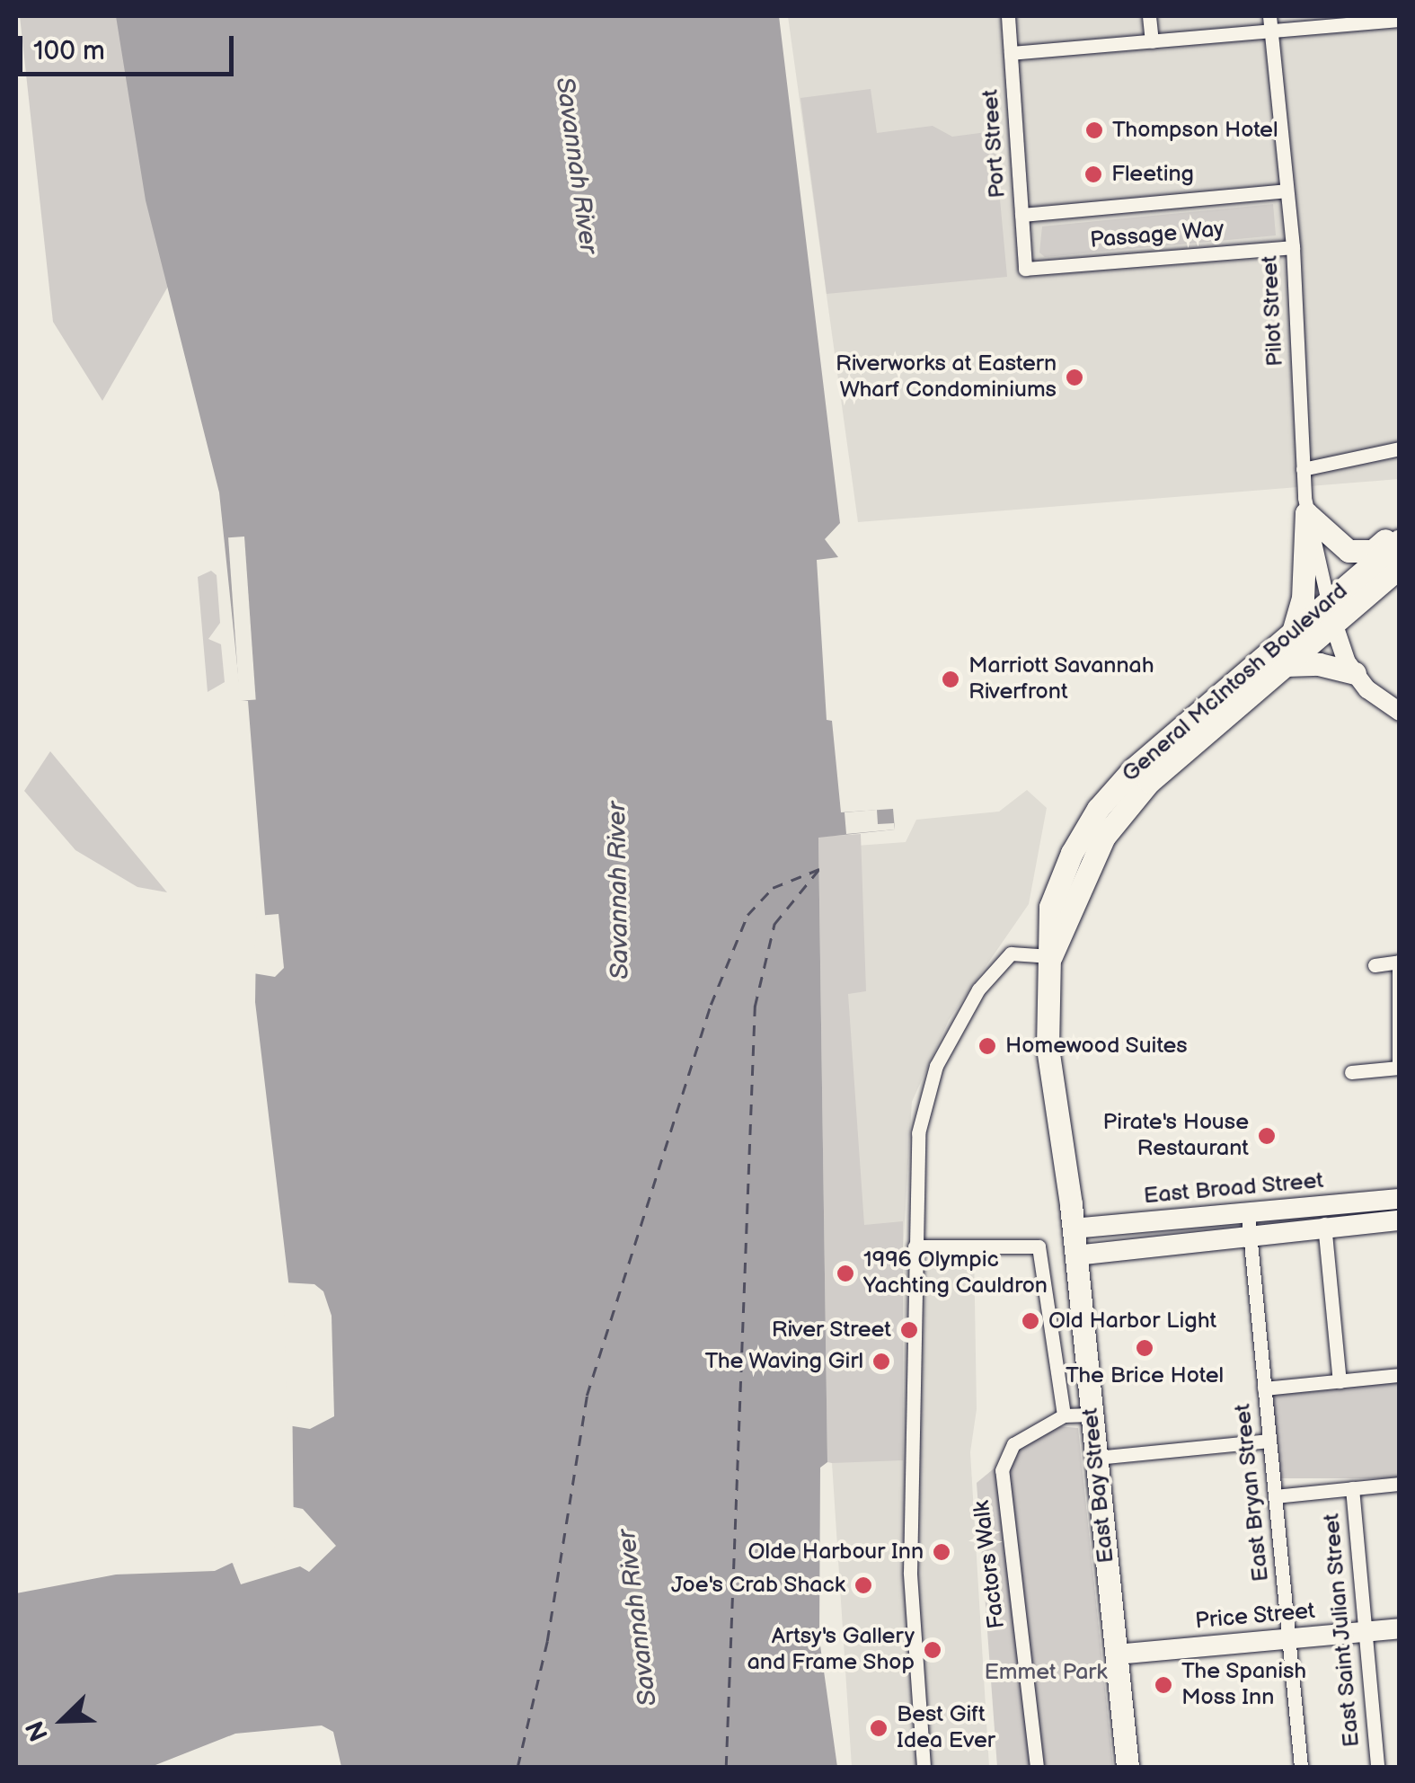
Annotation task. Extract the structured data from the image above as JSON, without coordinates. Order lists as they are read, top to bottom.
{
  "streets": {
    "main road": [
      "General McIntosh Boulevard",
      "East Broad Street",
      "East Bay Street",
      "Price Street"
    ],
    "street": [
      "Port Street",
      "Passage Way",
      "Pilot Street",
      "East Bryan Street",
      "Factors Walk",
      "East Saint Julian Street"
    ]
  },
  "crossings": [
    ["Port Street", "Passage Way"],
    ["Passage Way", "Pilot Street"],
    ["Pilot Street", "General McIntosh Boulevard"],
    ["General McIntosh Boulevard", "East Bay Street"],
    ["East Broad Street", "East Bay Street"],
    ["East Broad Street", "East Bryan Street"],
    ["East Bay Street", "Factors Walk"],
    ["East Bay Street", "Price Street"],
    ["East Bryan Street", "Price Street"],
    ["Price Street", "East Saint Julian Street"]
  ],
  "water": ["Savannah River"],
  "parks": ["Emmet Park"],
  "places": [
    "Thompson Hotel",
    "Fleeting",
    "Riverworks at Eastern Wharf Condominiums",
    "Marriott Savannah Riverfront",
    "Homewood Suites",
    "Pirate's House Restaurant",
    "1996 Olympic Yachting Cauldron",
    "Old Harbor Light",
    "River Street",
    "The Brice Hotel",
    "The Waving Girl",
    "Olde Harbour Inn",
    "Joe's Crab Shack",
    "Artsy's Gallery and Frame Shop",
    "The Spanish Moss Inn",
    "Best Gift Idea Ever"
  ],
  "scale_bar": "100 m",
  "north": "bottom left"
}
